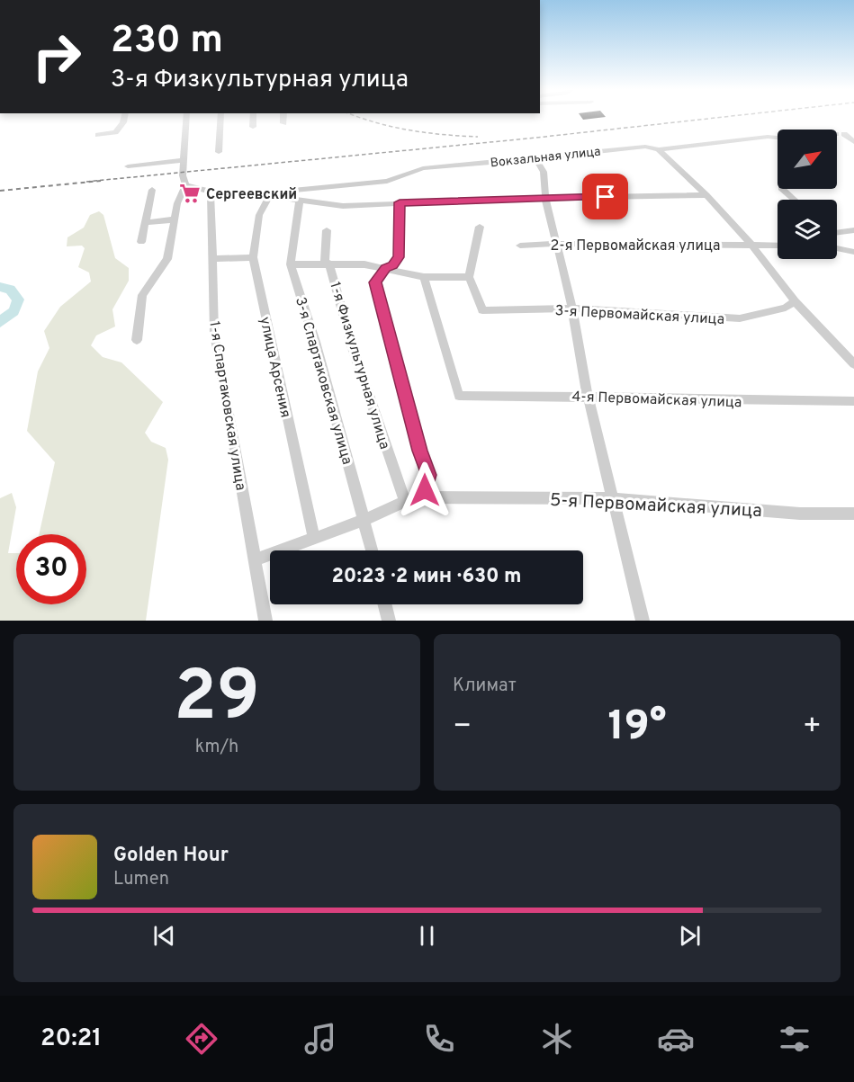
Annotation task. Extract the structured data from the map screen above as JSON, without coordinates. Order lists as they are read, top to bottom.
{
  "streets": {
    "street": [
      "Вокзальная улица",
      "2-я Первомайская улица",
      "3-я Первомайская улица",
      "1-я Физкультурная улица",
      "улица Арсения",
      "3-я Спартаковская улица",
      "4-я Первомайская улица",
      "1-я Спартаковская улица",
      "5-я Первомайская улица"
    ]
  },
  "crossings": [
    ["1-я Физкультурная улица", "5-я Первомайская улица"],
    ["улица Арсения", "5-я Первомайская улица"],
    ["3-я Спартаковская улица", "5-я Первомайская улица"],
    ["1-я Спартаковская улица", "5-я Первомайская улица"]
  ],
  "places": {
    "supermarket": ["Сергеевский"]
  },
  "north": "top right",
  "page": {
    "turn": ["230 m", "3-я Физкультурная улица"],
    "limit": "30",
    "trip": "20:23 · 2 мин · 630 m",
    "tile": [
      ["29", "km/h"],
      "Климат"
    ],
    "heat": ["−", "19°", "+"],
    "song": ["Golden Hour", "Lumen"],
    "tabs": "20:21"
  }
}
